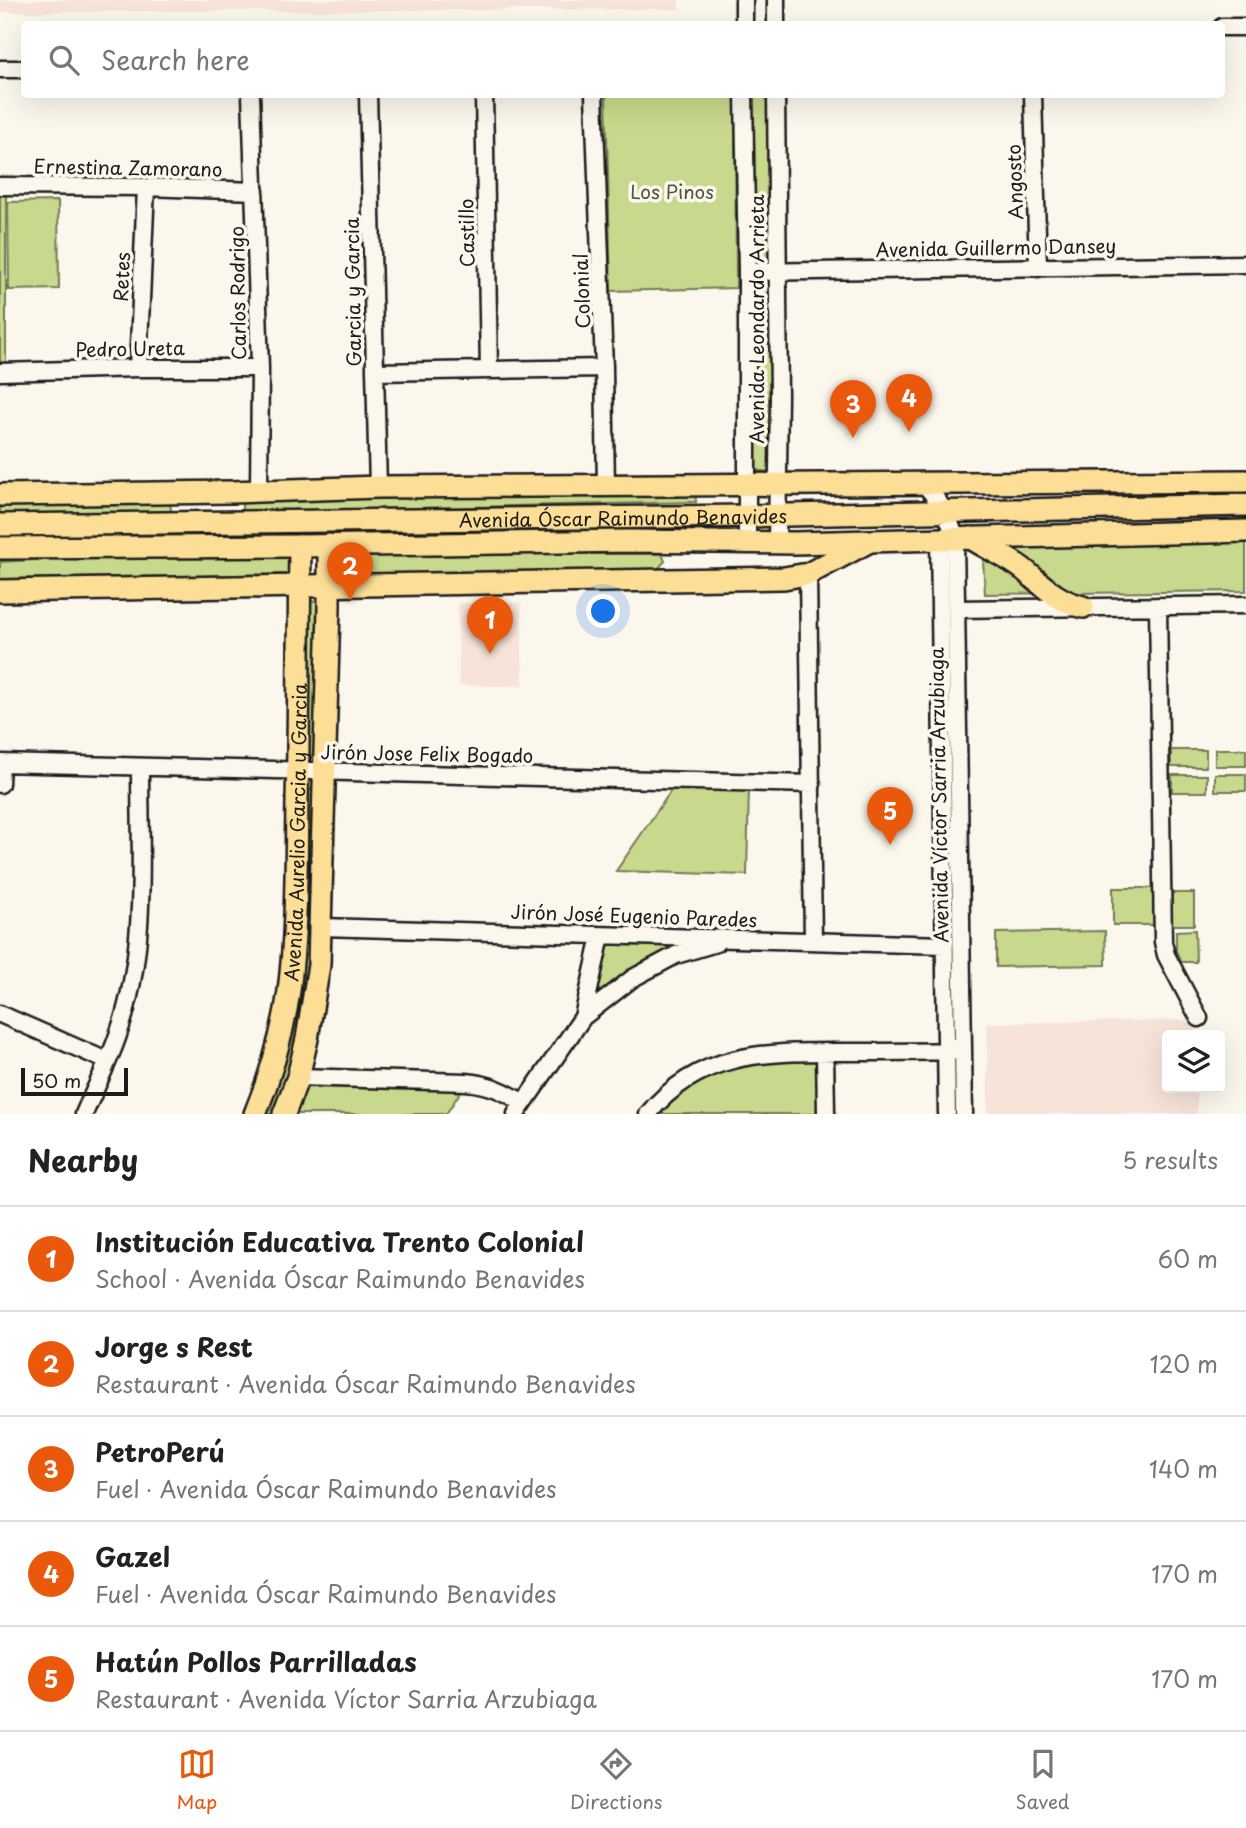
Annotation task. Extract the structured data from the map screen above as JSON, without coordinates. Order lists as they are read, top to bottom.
{
  "streets": {
    "main road": ["Avenida Óscar Raimundo Benavides", "Avenida Aurelio Garcia y Garcia"],
    "street": [
      "Ernestina Zamorano",
      "Angosto",
      "Castillo",
      "Avenida Guillermo Dansey",
      "Retes",
      "Colonial",
      "Garcia y Garcia",
      "Carlos Rodrigo",
      "Avenida Leondardo Arrieta",
      "Pedro Ureta",
      "Jirón Jose Felix Bogado",
      "Avenida Víctor Sarria Arzubiaga",
      "Jirón José Eugenio Paredes"
    ]
  },
  "crossings": [
    ["Ernestina Zamorano", "Retes"],
    ["Ernestina Zamorano", "Carlos Rodrigo"],
    ["Angosto", "Avenida Guillermo Dansey"],
    ["Avenida Guillermo Dansey", "Avenida Leondardo Arrieta"],
    ["Retes", "Pedro Ureta"],
    ["Colonial", "Avenida Óscar Raimundo Benavides"],
    ["Garcia y Garcia", "Avenida Óscar Raimundo Benavides"],
    ["Carlos Rodrigo", "Pedro Ureta"],
    ["Carlos Rodrigo", "Avenida Óscar Raimundo Benavides"],
    ["Avenida Leondardo Arrieta", "Avenida Óscar Raimundo Benavides"],
    ["Avenida Óscar Raimundo Benavides", "Avenida Víctor Sarria Arzubiaga"],
    ["Avenida Óscar Raimundo Benavides", "Avenida Aurelio Garcia y Garcia"],
    ["Jirón Jose Felix Bogado", "Avenida Aurelio Garcia y Garcia"],
    ["Avenida Víctor Sarria Arzubiaga", "Jirón José Eugenio Paredes"],
    ["Avenida Aurelio Garcia y Garcia", "Jirón José Eugenio Paredes"]
  ],
  "parks": ["Los Pinos"],
  "scale_bar": "50 m",
  "page": {
    "search": "Search here",
    "pins": [
      "4",
      "3",
      "2",
      "1",
      "5"
    ],
    "scale": "50 m",
    "heading": ["Nearby", "5 results"],
    "list": [
      {
        "mark": "1",
        "name": "Institución Educativa Trento Colonial",
        "note": "School · Avenida Óscar Raimundo Benavides",
        "value": "60 m"
      },
      {
        "mark": "2",
        "name": "Jorge s Rest",
        "note": "Restaurant · Avenida Óscar Raimundo Benavides",
        "value": "120 m"
      },
      {
        "mark": "3",
        "name": "PetroPerú",
        "note": "Fuel · Avenida Óscar Raimundo Benavides",
        "value": "140 m"
      },
      {
        "mark": "4",
        "name": "Gazel",
        "note": "Fuel · Avenida Óscar Raimundo Benavides",
        "value": "170 m"
      },
      {
        "mark": "5",
        "name": "Hatún Pollos Parrilladas",
        "note": "Restaurant · Avenida Víctor Sarria Arzubiaga",
        "value": "170 m"
      }
    ],
    "nav": ["Map", "Directions", "Saved"]
  }
}
